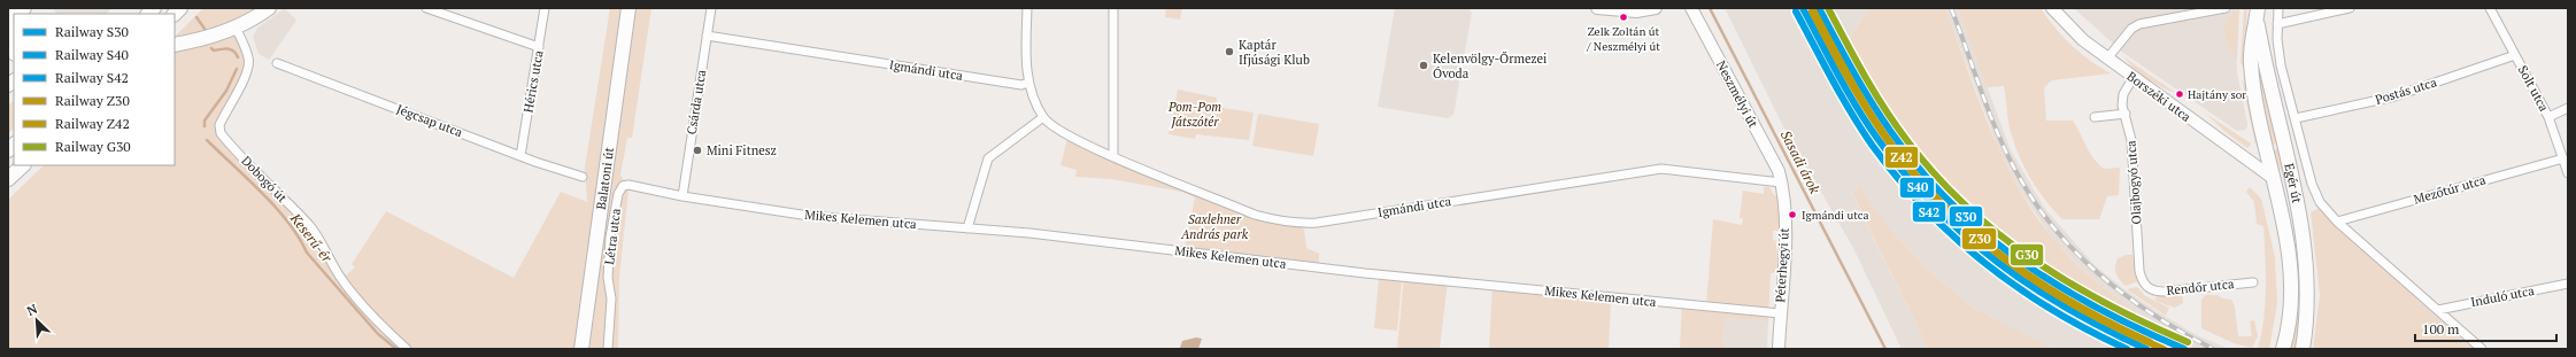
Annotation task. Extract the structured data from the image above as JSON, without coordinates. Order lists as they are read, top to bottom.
{
  "streets": {
    "main road": ["Balatoni út", "Egér út"],
    "street": [
      "Igmándi utca",
      "Hérics utca",
      "Solt utca",
      "Postás utca",
      "Neszmélyi út",
      "Borszéki utca",
      "Csárda utca",
      "Jégcsap utca",
      "Dobogó út",
      "Olajbogyó utca",
      "Mezőtúr utca",
      "Mikes Kelemen utca",
      "Létra utca",
      "Péterhegyi út",
      "Rendőr utca",
      "Induló utca"
    ]
  },
  "crossings": [
    ["Igmándi utca", "Neszmélyi út"],
    ["Igmándi utca", "Csárda utca"],
    ["Igmándi utca", "Péterhegyi út"],
    ["Hérics utca", "Jégcsap utca"],
    ["Solt utca", "Postás utca"],
    ["Solt utca", "Mezőtúr utca"],
    ["Neszmélyi út", "Péterhegyi út"],
    ["Borszéki utca", "Olajbogyó utca"],
    ["Borszéki utca", "Egér út"],
    ["Csárda utca", "Mikes Kelemen utca"],
    ["Csárda utca", "Létra utca"],
    ["Olajbogyó utca", "Rendőr utca"],
    ["Mikes Kelemen utca", "Létra utca"],
    ["Mikes Kelemen utca", "Péterhegyi út"]
  ],
  "water": ["Sasadi árok", "Keserű-ér"],
  "parks": ["Pom-Pom Játszótér", "Saxlehner András park"],
  "places": [
    "Zelk Zoltán út / Neszmélyi út",
    "Kaptár Ifjúsági Klub",
    "Kelenvölgy-Őrmezei Óvoda",
    "Hajtány sor",
    "Mini Fitnesz",
    "Igmándi utca"
  ],
  "lines": [
    "rail line S30",
    "rail line S40",
    "rail line Z42",
    "rail line G30",
    "rail line S42",
    "rail line Z30"
  ],
  "legend": [
    "Railway S30",
    "Railway S40",
    "Railway S42",
    "Railway Z30",
    "Railway Z42",
    "Railway G30"
  ],
  "scale_bar": "100 m",
  "north": "top left"
}
